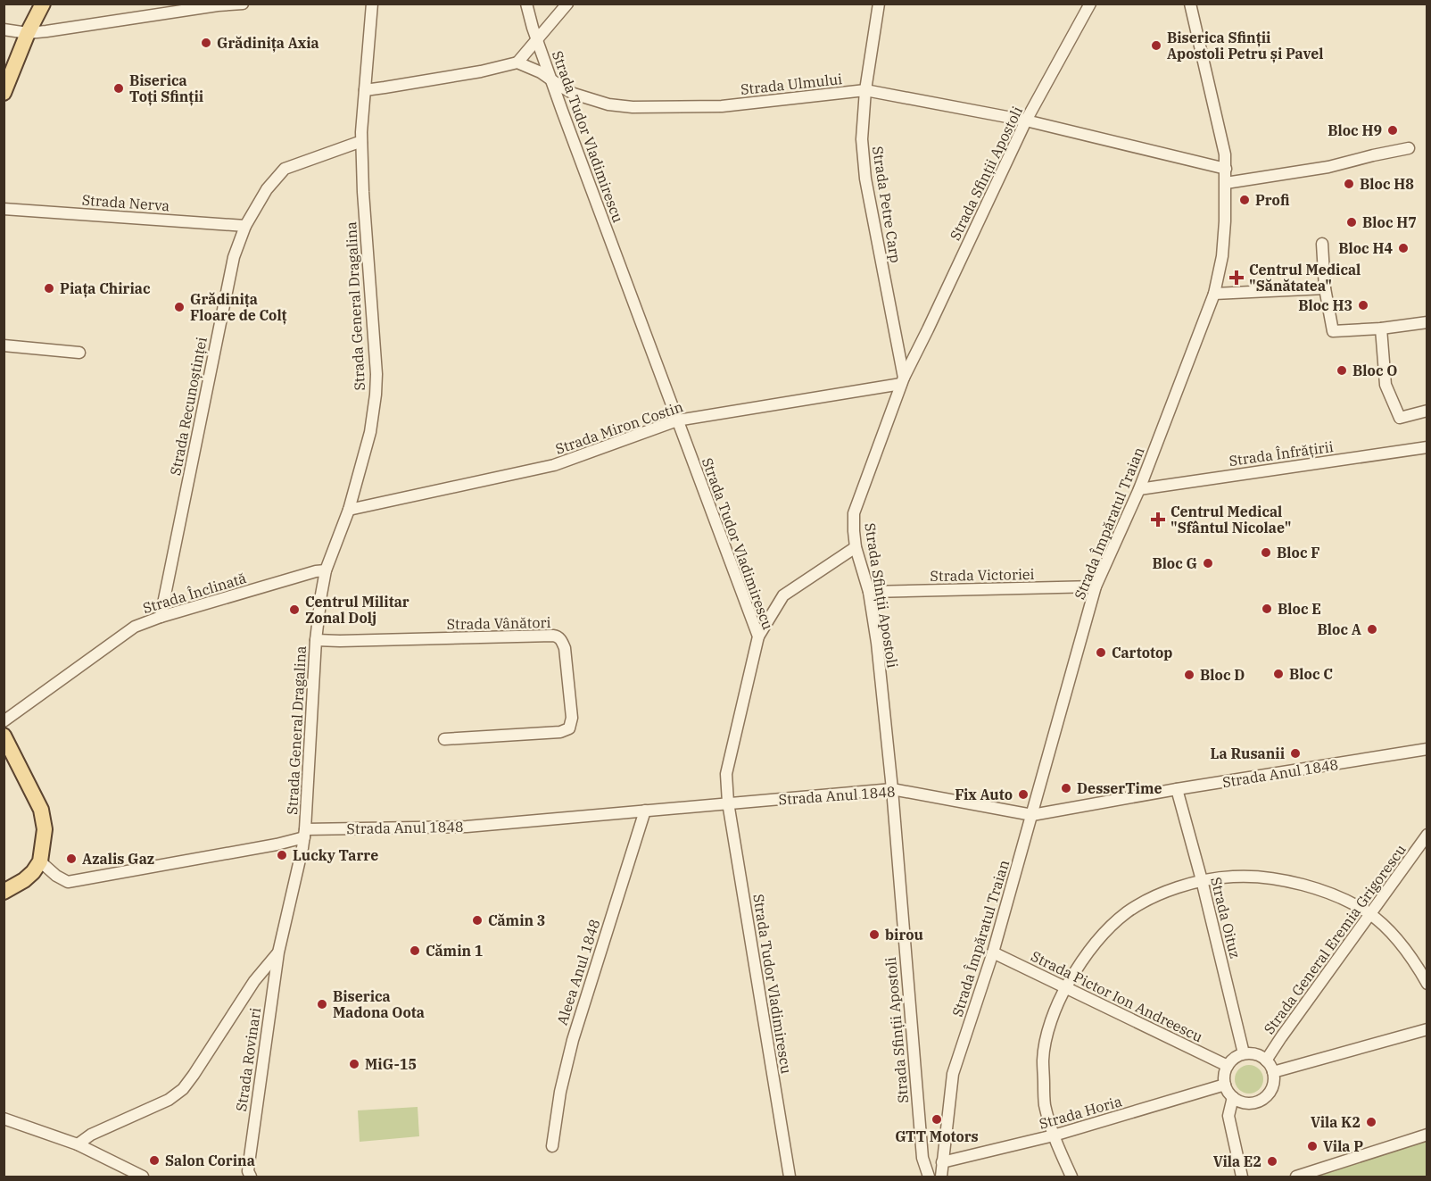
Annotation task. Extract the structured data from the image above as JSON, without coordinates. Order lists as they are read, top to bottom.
{
  "streets": {
    "street": [
      "Strada Ulmului",
      "Strada Tudor Vladimirescu",
      "Strada Sfinții Apostoli",
      "Strada Nerva",
      "Strada Petre Carp",
      "Strada General Dragalina",
      "Strada Recunoștinței",
      "Strada Miron Costin",
      "Strada Înfrățirii",
      "Strada Împăratul Traian",
      "Strada Victoriei",
      "Strada Înclinată",
      "Strada Vânători",
      "Strada Anul 1848",
      "Strada Oituz",
      "Strada General Eremia Grigorescu",
      "Aleea Anul 1848",
      "Strada Pictor Ion Andreescu",
      "Strada Rovinari",
      "Strada Horia"
    ]
  },
  "crossings": [
    ["Strada Ulmului", "Strada Tudor Vladimirescu"],
    ["Strada Ulmului", "Strada Sfinții Apostoli"],
    ["Strada Ulmului", "Strada Petre Carp"],
    ["Strada Ulmului", "Strada Împăratul Traian"],
    ["Strada Tudor Vladimirescu", "Strada Miron Costin"],
    ["Strada Tudor Vladimirescu", "Strada Anul 1848"],
    ["Strada Sfinții Apostoli", "Strada Petre Carp"],
    ["Strada Sfinții Apostoli", "Strada Miron Costin"],
    ["Strada Sfinții Apostoli", "Strada Victoriei"],
    ["Strada Sfinții Apostoli", "Strada Anul 1848"],
    ["Strada Nerva", "Strada Recunoștinței"],
    ["Strada Petre Carp", "Strada Miron Costin"],
    ["Strada General Dragalina", "Strada Recunoștinței"],
    ["Strada General Dragalina", "Strada Miron Costin"],
    ["Strada General Dragalina", "Strada Înclinată"],
    ["Strada General Dragalina", "Strada Vânători"],
    ["Strada General Dragalina", "Strada Anul 1848"],
    ["Strada General Dragalina", "Strada Rovinari"],
    ["Strada Recunoștinței", "Strada Înclinată"],
    ["Strada Înfrățirii", "Strada Împăratul Traian"],
    ["Strada Împăratul Traian", "Strada Victoriei"],
    ["Strada Împăratul Traian", "Strada Anul 1848"],
    ["Strada Împăratul Traian", "Strada Pictor Ion Andreescu"],
    ["Strada Împăratul Traian", "Strada Horia"],
    ["Strada Anul 1848", "Strada Oituz"],
    ["Strada Anul 1848", "Aleea Anul 1848"],
    ["Strada Oituz", "Strada General Eremia Grigorescu"],
    ["Strada Oituz", "Strada Pictor Ion Andreescu"],
    ["Strada Oituz", "Strada Horia"],
    ["Strada General Eremia Grigorescu", "Strada Pictor Ion Andreescu"],
    ["Strada General Eremia Grigorescu", "Strada Horia"],
    ["Strada Pictor Ion Andreescu", "Strada Horia"]
  ],
  "places": {
    "other": [
      "Grădinița Axia",
      "Biserica Sfinții Apostoli Petru și Pavel",
      "Biserica Toți Sfinții",
      "Bloc H9",
      "Bloc H8",
      "Profi",
      "Bloc H7",
      "Bloc H4",
      "Piața Chiriac",
      "Bloc H3",
      "Grădinița Floare de Colț",
      "Bloc O",
      "Bloc F",
      "Bloc G",
      "Bloc E",
      "Centrul Militar Zonal Dolj",
      "Bloc A",
      "Cartotop",
      "Bloc C",
      "Bloc D",
      "La Rusanii",
      "DesserTime",
      "Fix Auto",
      "Lucky Tarre",
      "Azalis Gaz",
      "Cămin 3",
      "birou",
      "Cămin 1",
      "Biserica Madona Oota",
      "MiG-15",
      "GTT Motors",
      "Vila K2",
      "Vila P",
      "Salon Corina",
      "Vila E2"
    ],
    "health": ["Centrul Medical \"Sănătatea\"", "Centrul Medical \"Sfântul Nicolae\""]
  }
}
